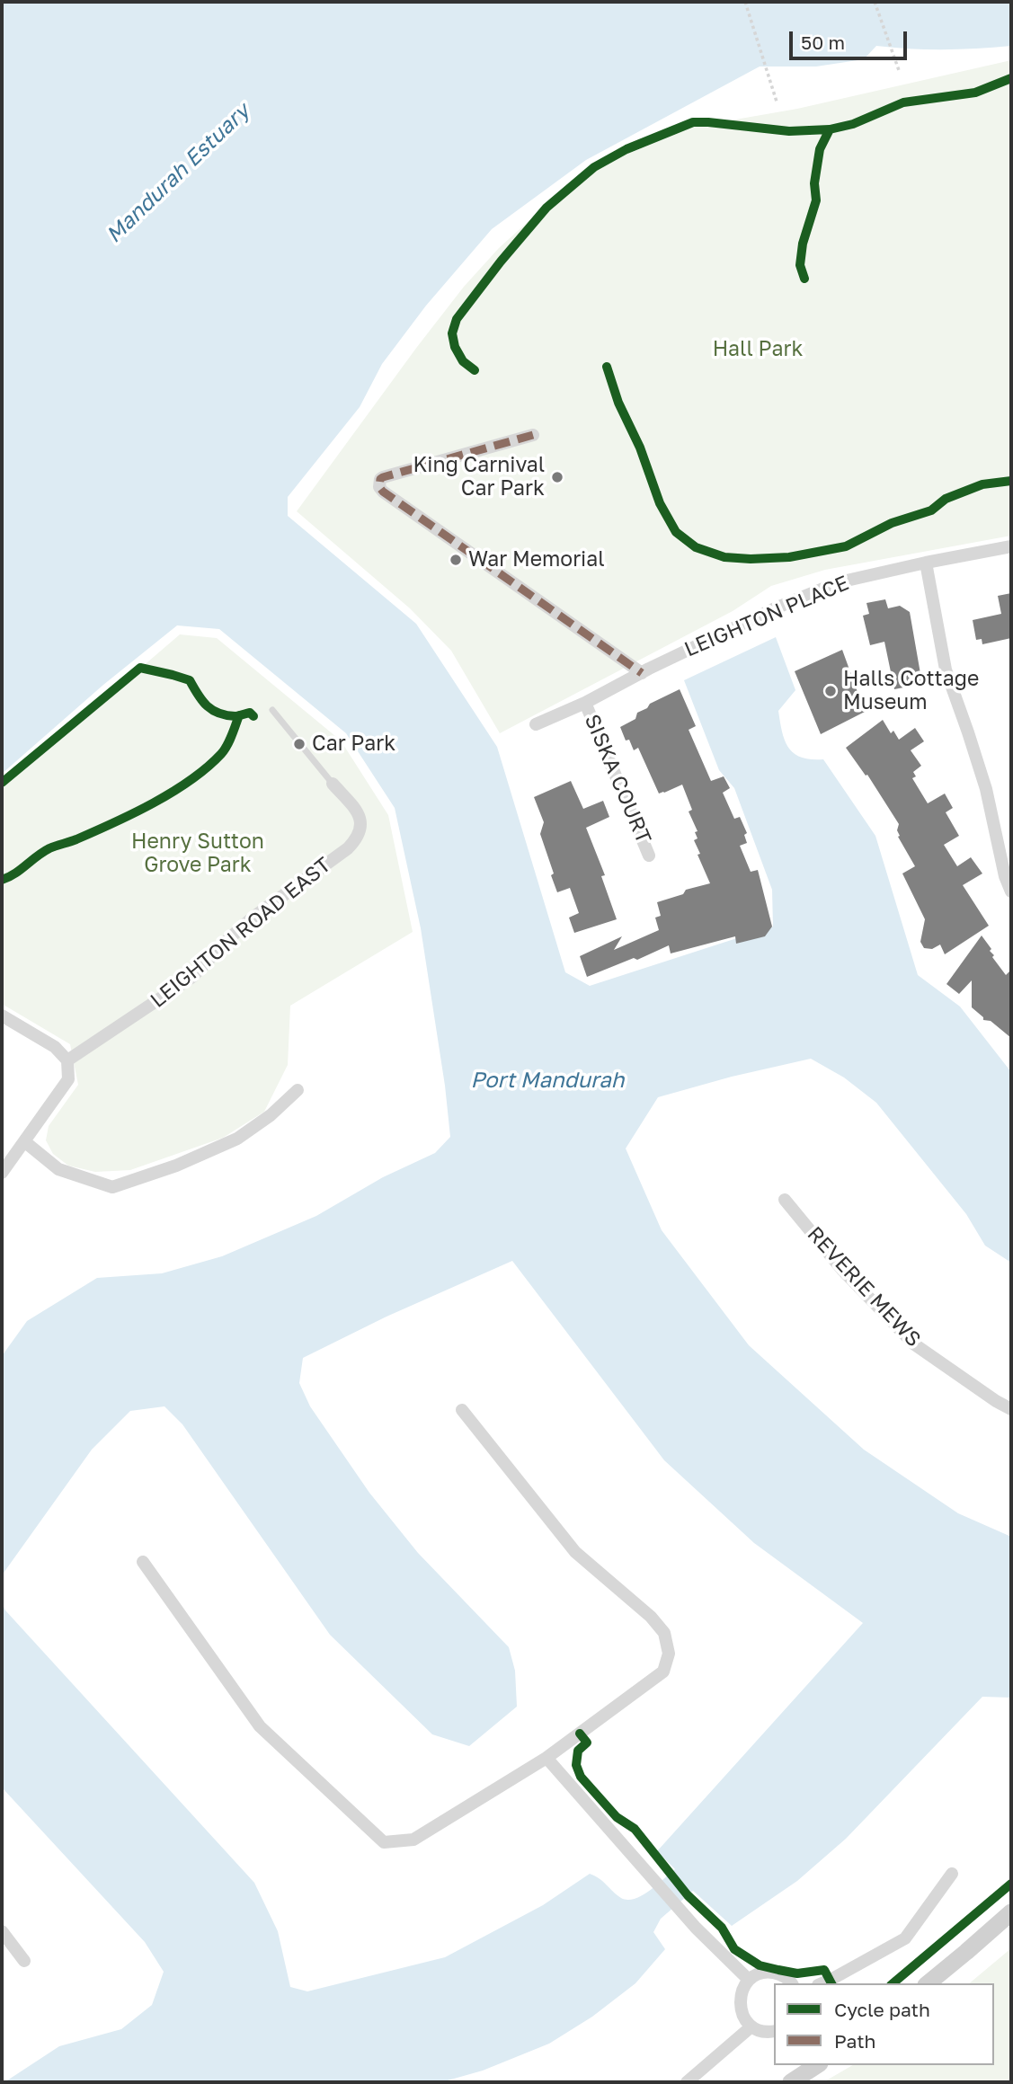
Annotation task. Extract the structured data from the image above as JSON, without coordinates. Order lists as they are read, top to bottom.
{
  "streets": {
    "street": [
      "LEIGHTON PLACE",
      "SISKA COURT",
      "LEIGHTON ROAD EAST",
      "REVERIE MEWS"
    ]
  },
  "crossings": [
    ["LEIGHTON PLACE", "SISKA COURT"]
  ],
  "water": ["Mandurah Estuary", "Port Mandurah"],
  "parks": ["Hall Park", "Henry Sutton Grove Park"],
  "places": [
    "King Carnival Car Park",
    "War Memorial",
    "Halls Cottage Museum",
    "Car Park"
  ],
  "legend": ["Cycle path", "Path"],
  "scale_bar": "50 m"
}
